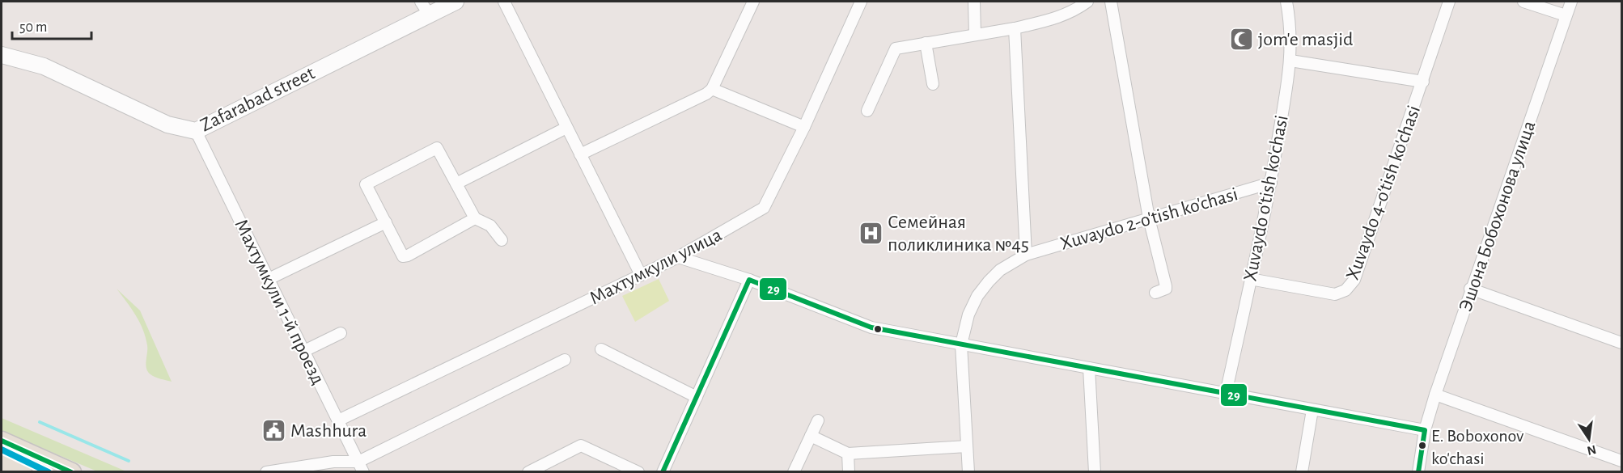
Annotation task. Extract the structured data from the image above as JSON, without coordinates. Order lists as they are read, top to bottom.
{
  "streets": {
    "street": [
      "Zafarabad street",
      "Xuvaydo 4-o'tish ko'chasi",
      "Xuvaydo o'tish ko'chasi",
      "Эшона Бобохонова улица",
      "Xuvaydo 2-o'tish ko'chasi",
      "Махтумкули улица",
      "Махтумкули 1-й проезд"
    ]
  },
  "crossings": [
    ["Zafarabad street", "Махтумкули 1-й проезд"],
    ["Xuvaydo 4-o'tish ko'chasi", "Xuvaydo o'tish ko'chasi"],
    ["Xuvaydo o'tish ko'chasi", "Xuvaydo 2-o'tish ko'chasi"],
    ["Махтумкули улица", "Махтумкули 1-й проезд"]
  ],
  "places": {
    "mosque": ["jom'e masjid"],
    "hospital": ["Семейная поликлиника №45"],
    "public building": ["Mashhura"],
    "other": ["E. Boboxonov ko'chasi"]
  },
  "lines": ["transit line 29"],
  "scale_bar": "50 m",
  "north": "bottom"
}
